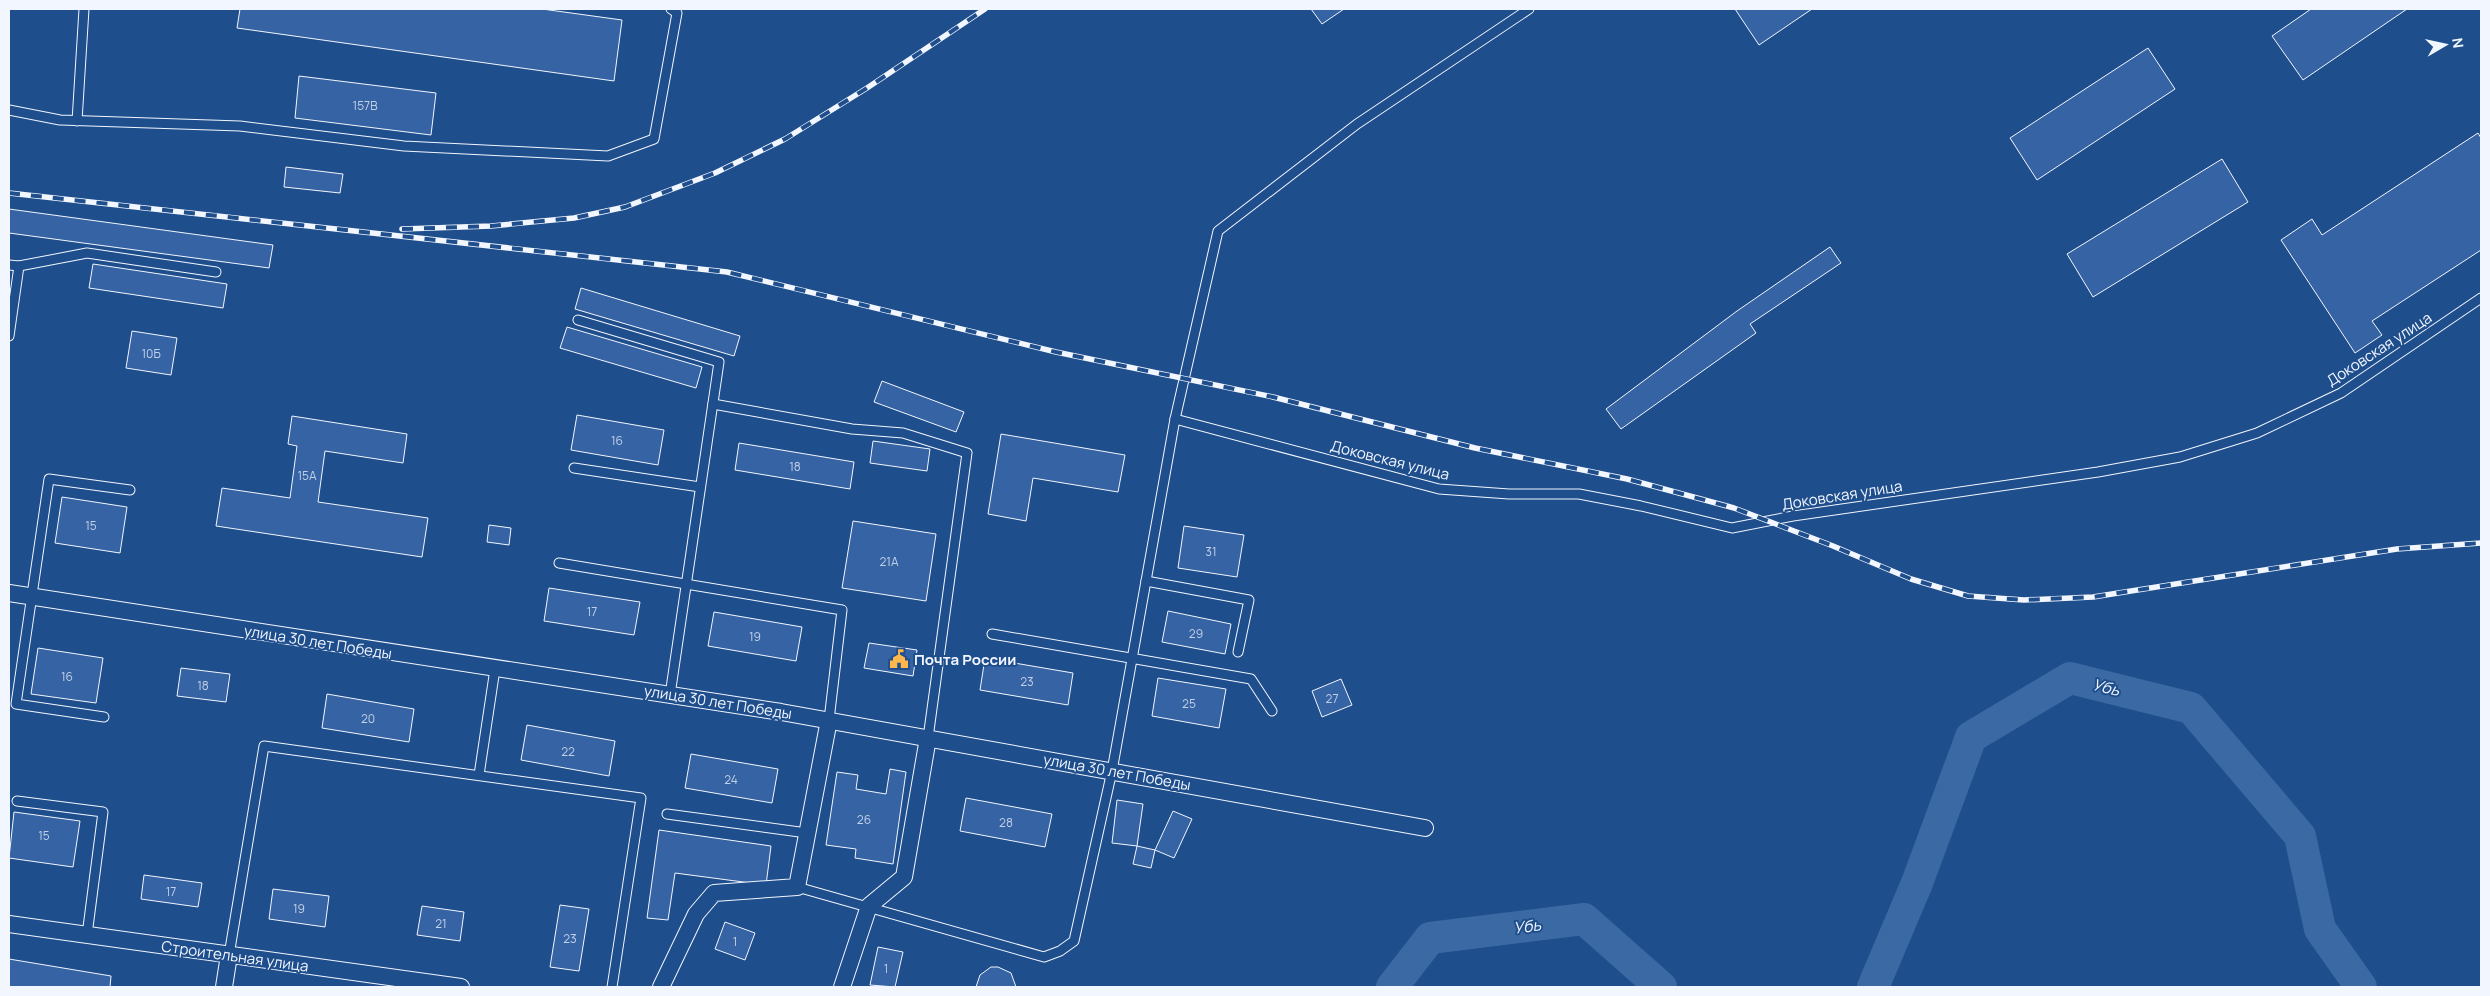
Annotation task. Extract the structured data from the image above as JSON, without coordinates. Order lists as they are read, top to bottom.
{
  "streets": {
    "street": ["улица 30 лет Победы", "Строительная улица"],
    "lane": ["Доковская улица"]
  },
  "water": ["Убь"],
  "places": {
    "public building": ["Почта России"]
  },
  "house_numbers": [
    "157В",
    "10Б",
    "16",
    "18",
    "15А",
    "15",
    "31",
    "21А",
    "17",
    "29",
    "19",
    "16",
    "23",
    "18",
    "27",
    "25",
    "20",
    "22",
    "24",
    "26",
    "28",
    "15",
    "17",
    "19",
    "21",
    "23",
    "1",
    "1"
  ],
  "north": "right"
}
